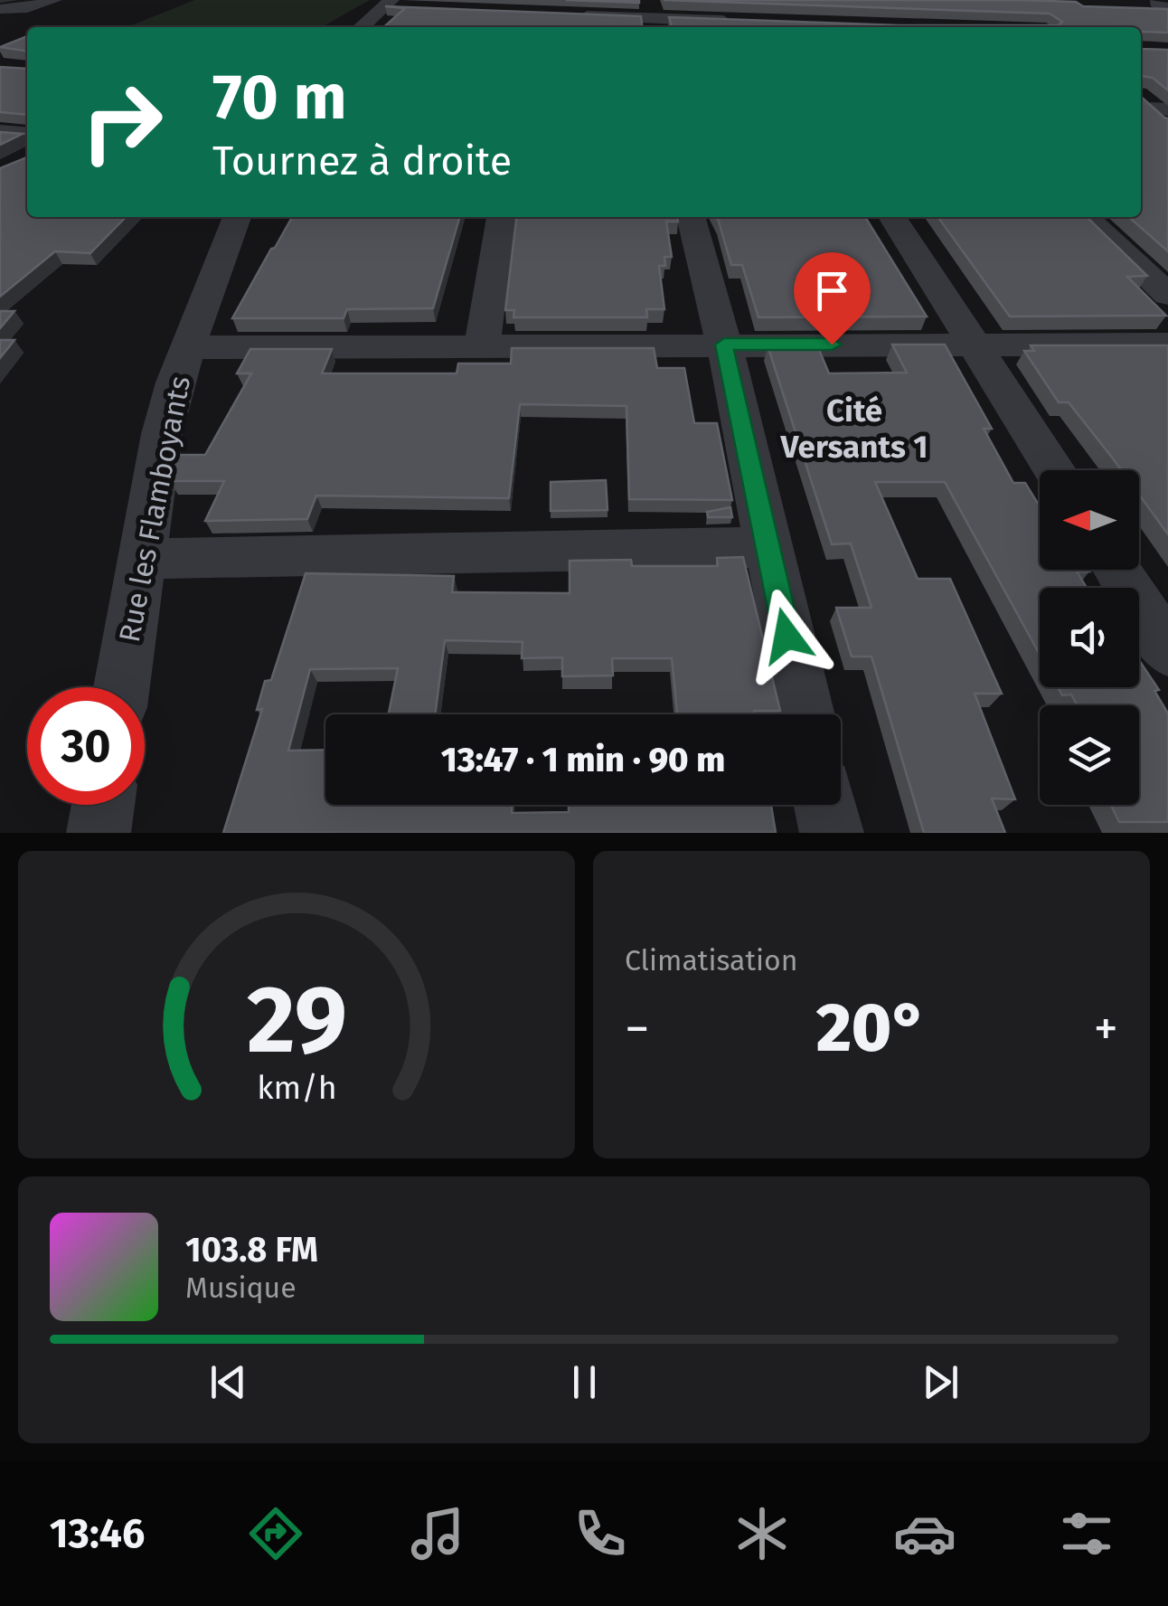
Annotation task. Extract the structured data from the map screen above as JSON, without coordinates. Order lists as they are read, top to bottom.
{
  "streets": {
    "street": ["Rue les Flamboyants"]
  },
  "districts": ["Cité Versants 1"],
  "north": "left",
  "page": {
    "turn": ["70 m", "Tournez à droite"],
    "limit": "30",
    "trip": "13:47 · 1 min · 90 m",
    "tile": "Climatisation",
    "heat": ["−", "20°", "+"],
    "song": ["103.8 FM", "Musique"],
    "tabs": "13:46",
    "gauge": ["29", "km/h"]
  }
}
